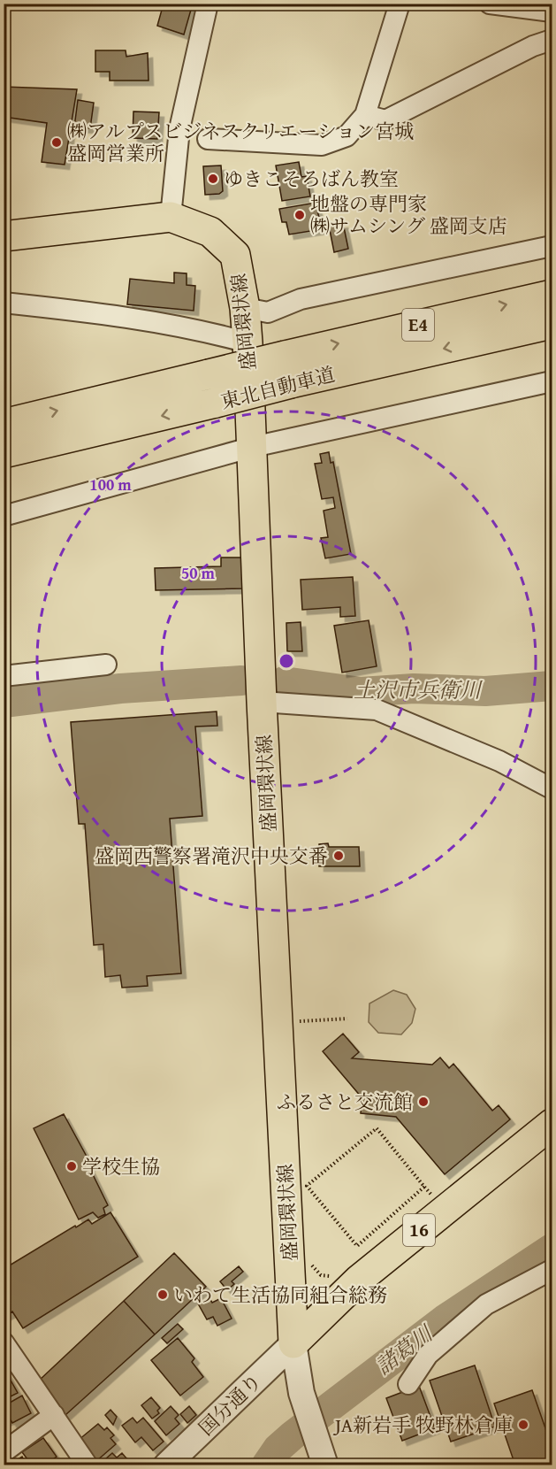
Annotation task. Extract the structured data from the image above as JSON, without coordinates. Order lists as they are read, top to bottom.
{
  "streets": {
    "main road": [
      "盛岡環状線",
      "E4",
      "東北自動車道",
      "16"
    ],
    "street": ["国分通り"]
  },
  "crossings": [
    ["盛岡環状線", "16"],
    ["盛岡環状線", "国分通り"],
    ["16", "国分通り"]
  ],
  "water": ["土沢市兵衛川", "諸葛川"],
  "places": [
    "㈱アルプスビジネスクリエーション宮城 盛岡営業所",
    "ゆきこそろばん教室",
    "地盤の専門家 ㈱サムシング 盛岡支店",
    "盛岡西警察署滝沢中央交番",
    "ふるさと交流館",
    "学校生協",
    "いわて生活協同組合総務",
    "JA新岩手 牧野林倉庫"
  ],
  "rings": ["100 m", "50 m"]
}
